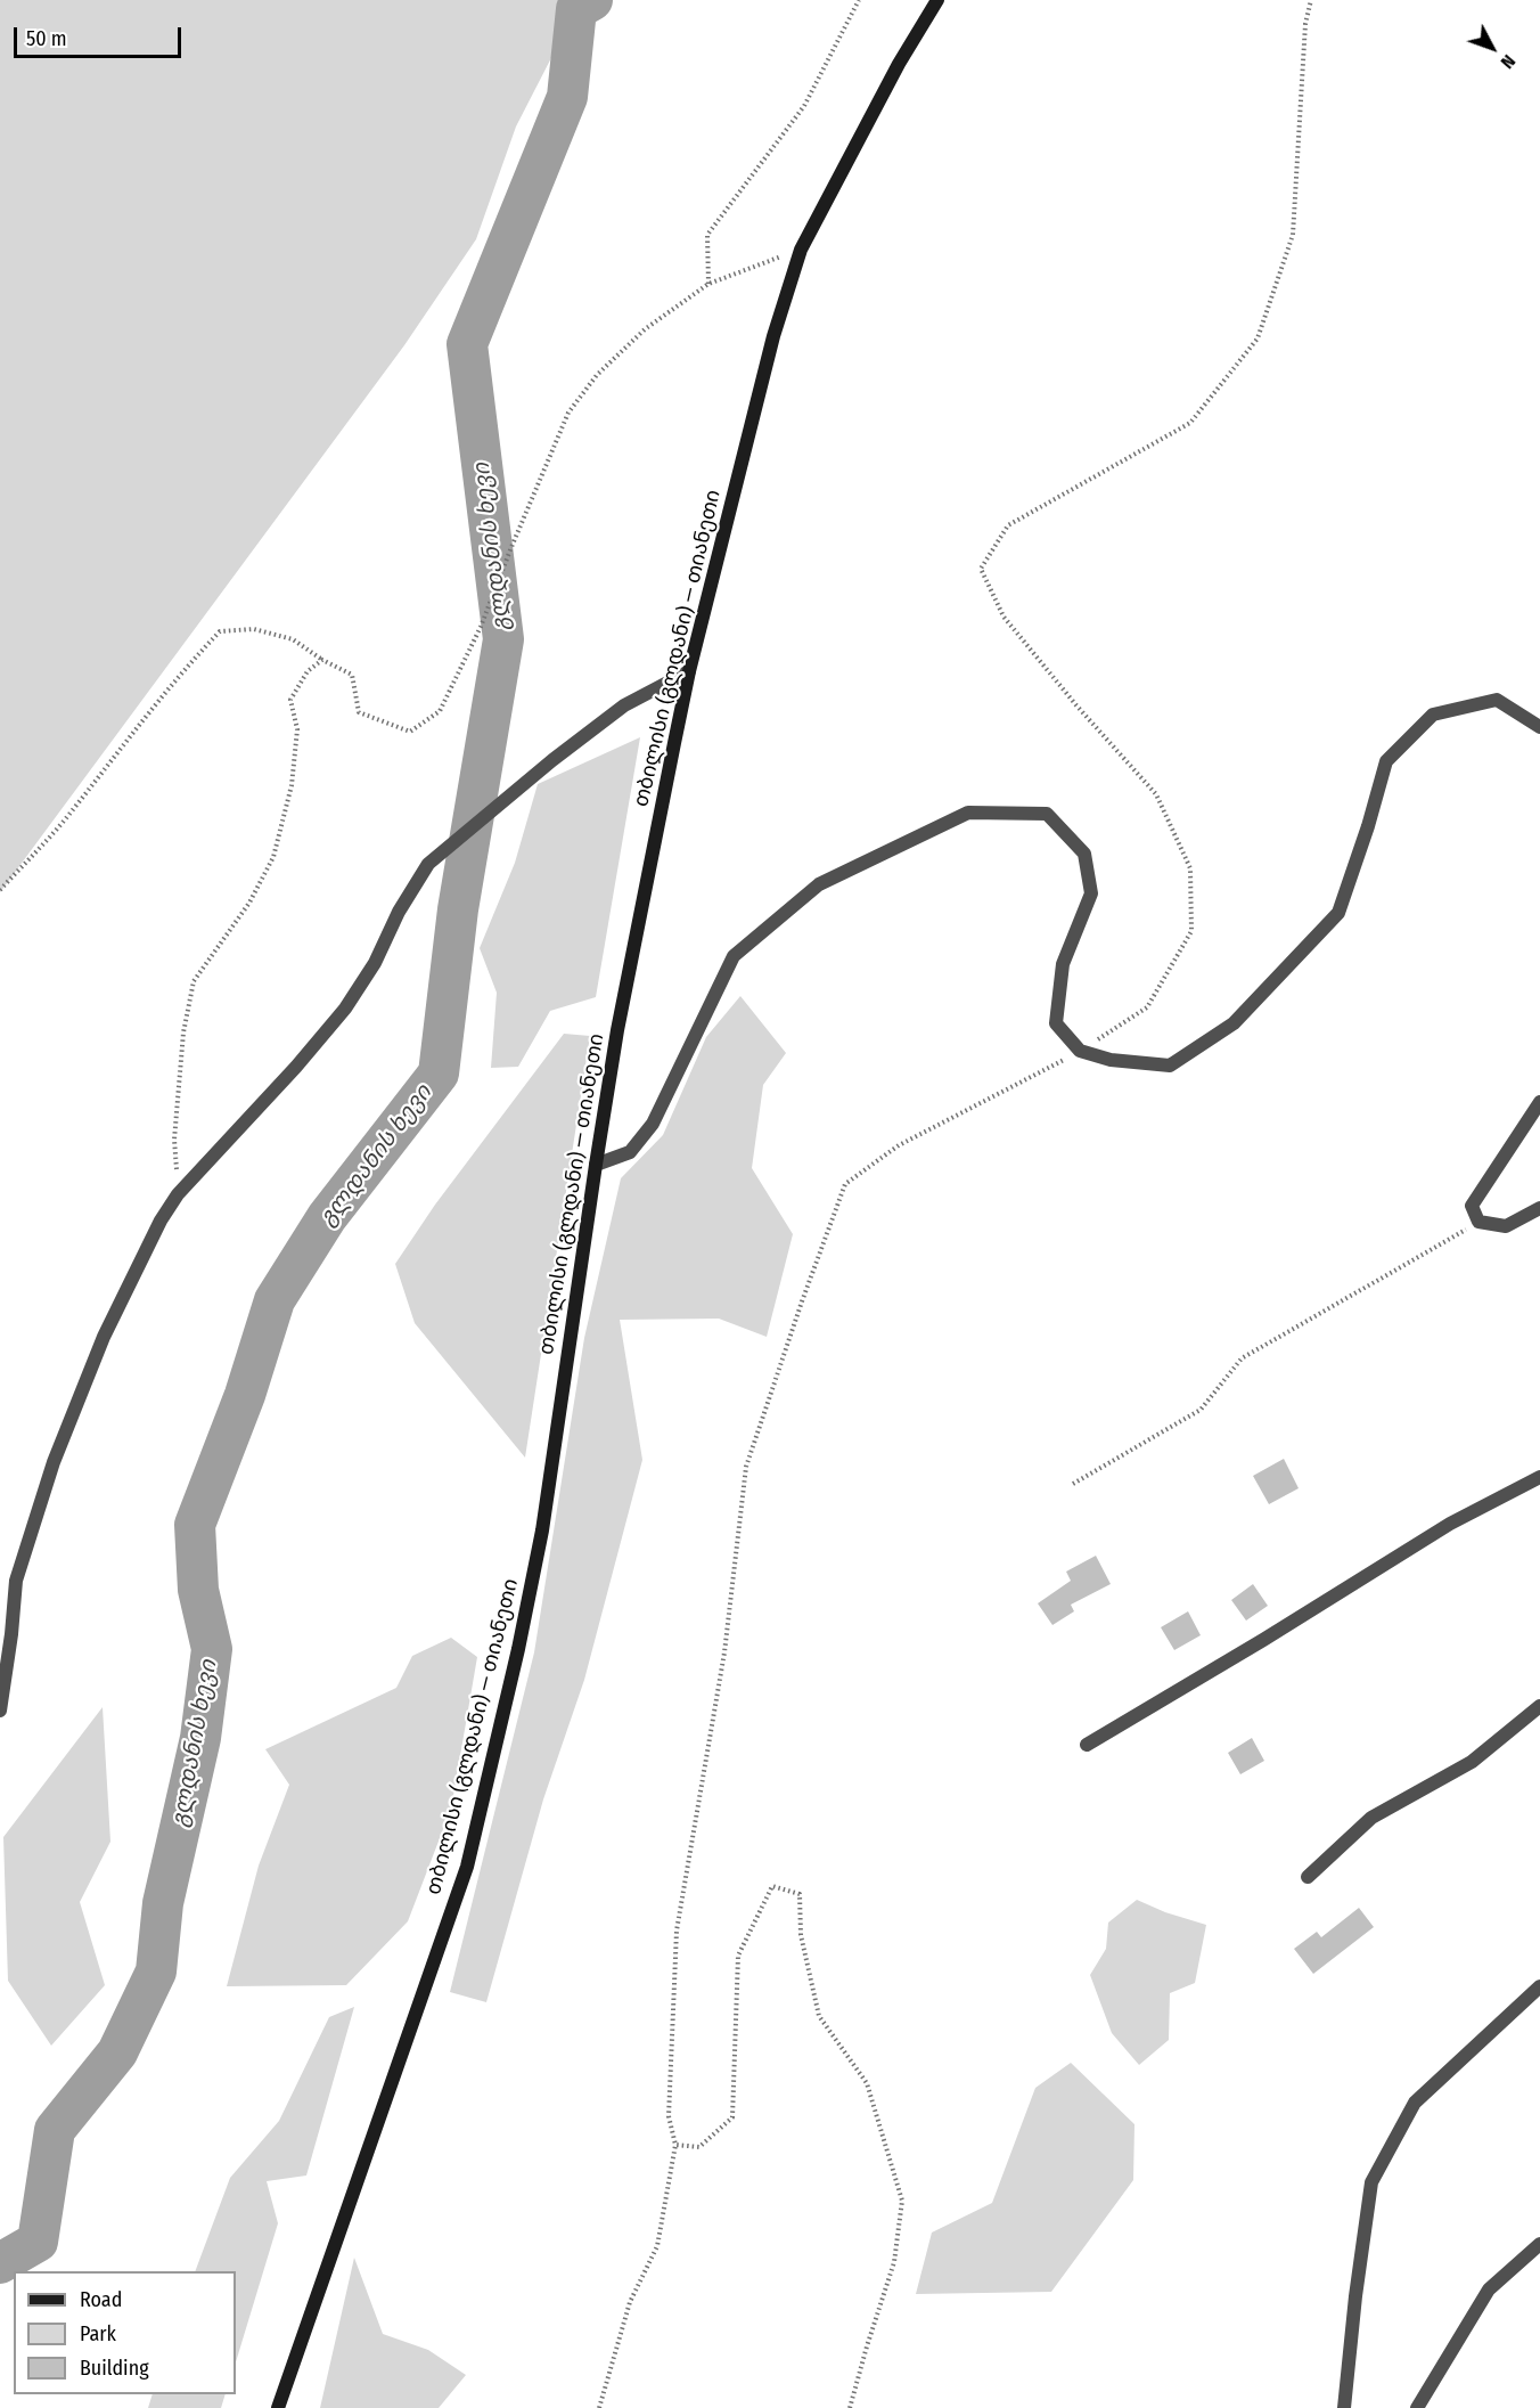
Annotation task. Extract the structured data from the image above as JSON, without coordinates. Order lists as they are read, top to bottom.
{
  "streets": {
    "main road": ["თბილისი (გლდანი) — თიანეთი"]
  },
  "water": ["გლდანის ხევი"],
  "legend": ["Road", "Park", "Building"],
  "scale_bar": "50 m",
  "north": "bottom right"
}
